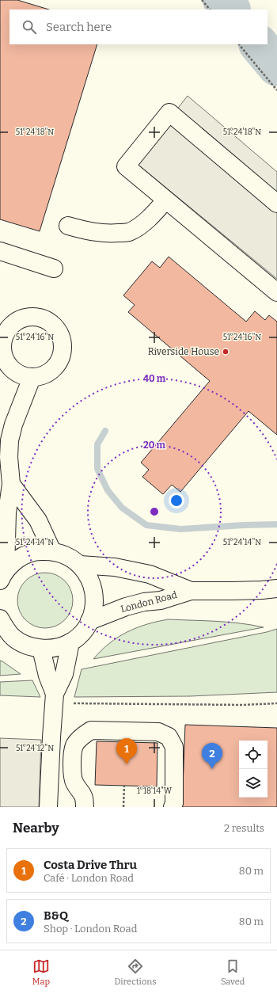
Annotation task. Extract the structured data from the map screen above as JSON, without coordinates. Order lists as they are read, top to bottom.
{
  "streets": {
    "main road": ["London Road"]
  },
  "places": ["Riverside House"],
  "page": {
    "search": "Search here",
    "pins": ["1", "2"],
    "heading": ["Nearby", "2 results"],
    "list": [
      {
        "mark": "1",
        "name": "Costa Drive Thru",
        "note": "Café · London Road",
        "value": "80 m"
      },
      {
        "mark": "2",
        "name": "B&Q",
        "note": "Shop · London Road",
        "value": "80 m"
      }
    ],
    "nav": ["Map", "Directions", "Saved"]
  },
  "coordinates": [
    "51°24'18\"N",
    "51°24'16\"N",
    "51°24'14\"N",
    "51°24'12\"N",
    "1°18'14\"W"
  ],
  "rings": ["40 m", "20 m"]
}
